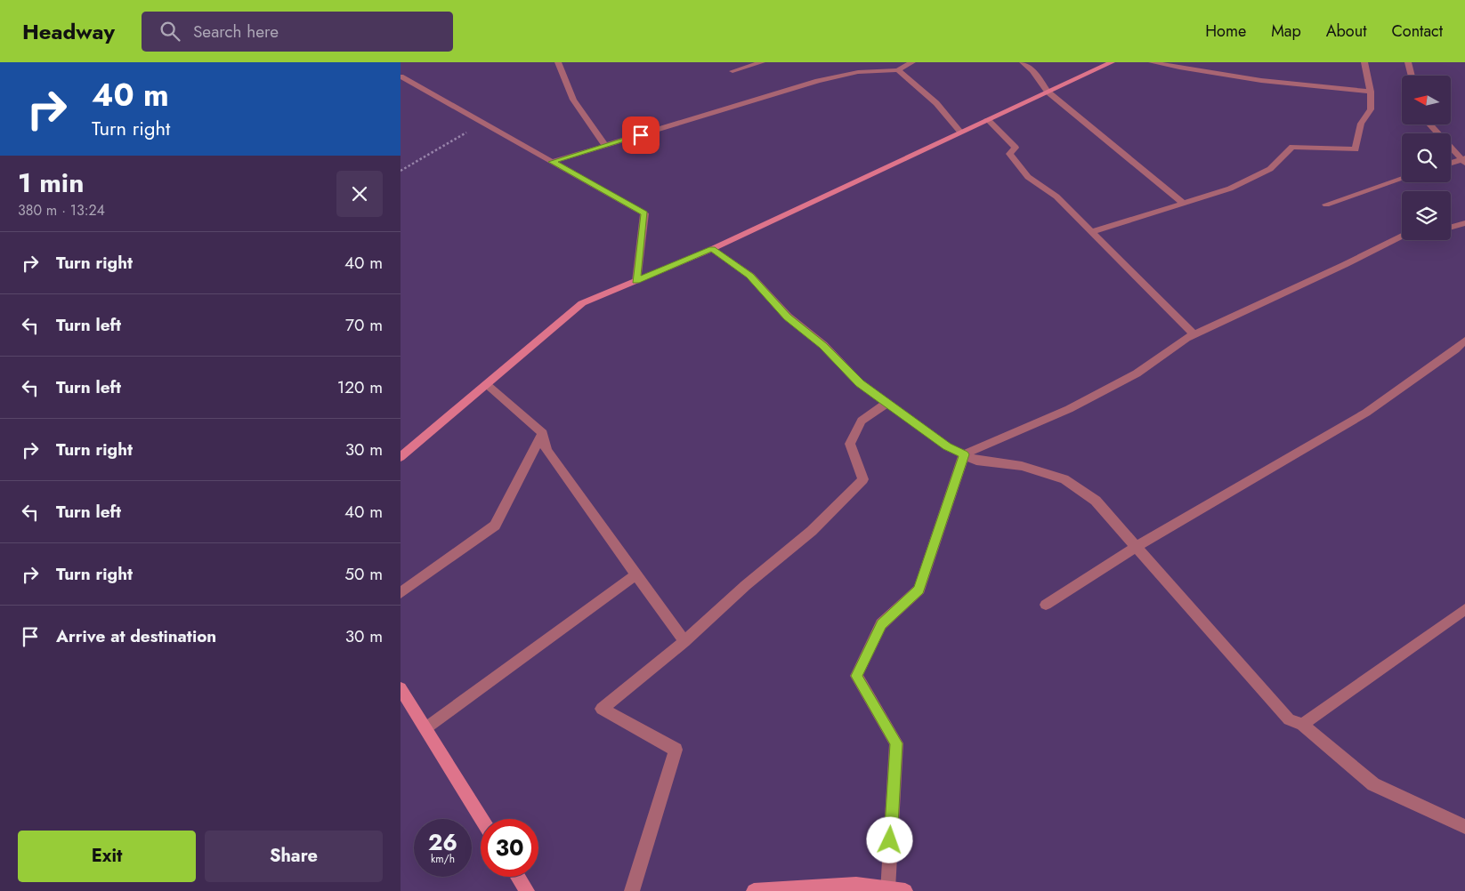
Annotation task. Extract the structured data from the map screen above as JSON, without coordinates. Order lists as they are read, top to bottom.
{
  "north": "left",
  "page": {
    "header": "Headway",
    "search": "Search here",
    "nav": [
      "Home",
      "Map",
      "About",
      "Contact"
    ],
    "turn": ["40 m", "Turn right"],
    "heading": ["1 min", "380 m · 13:24"],
    "list": [
      {
        "name": "Turn right",
        "value": "40 m"
      },
      {
        "name": "Turn left",
        "value": "70 m"
      },
      {
        "name": "Turn left",
        "value": "120 m"
      },
      {
        "name": "Turn right",
        "value": "30 m"
      },
      {
        "name": "Turn left",
        "value": "40 m"
      },
      {
        "name": "Turn right",
        "value": "50 m"
      },
      {
        "name": "Arrive at destination",
        "value": "30 m"
      }
    ],
    "speed": "26 km/h",
    "limit": "30",
    "buttons": ["Exit", "Share"]
  }
}
